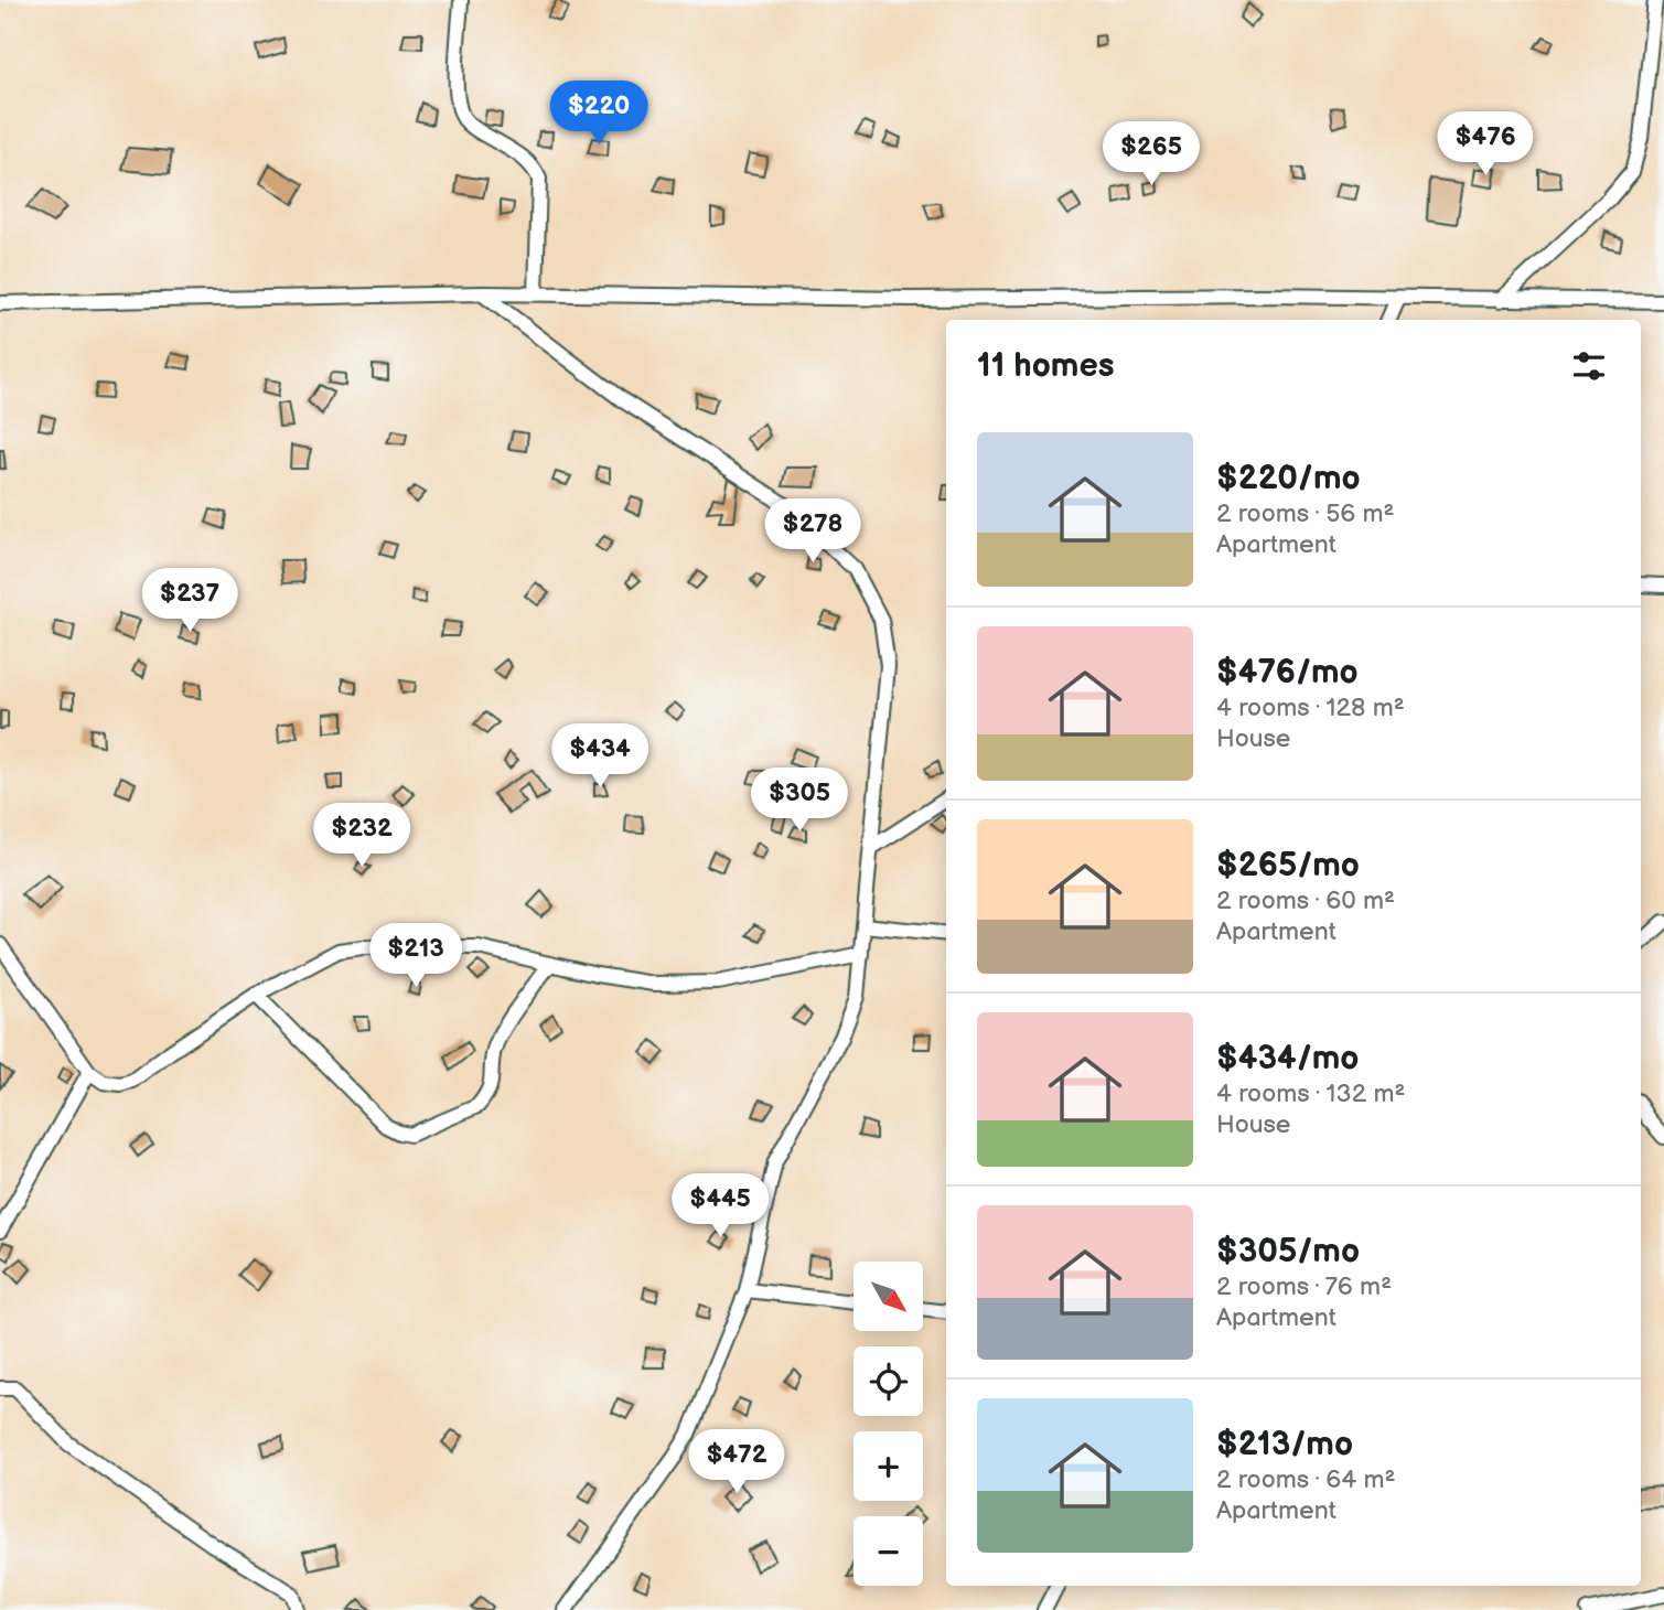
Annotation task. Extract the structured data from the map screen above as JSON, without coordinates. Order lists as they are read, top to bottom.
{
  "north": "bottom right",
  "page": {
    "price": [
      "$220",
      "$476",
      "$265",
      "$278",
      "$237",
      "$434",
      "$305",
      "$232",
      "$213",
      "$445",
      "$472"
    ],
    "heading": "11 homes",
    "list": [
      {
        "name": "$220/mo",
        "note": "2 rooms · 56 m² · Apartment"
      },
      {
        "name": "$476/mo",
        "note": "4 rooms · 128 m² · House"
      },
      {
        "name": "$265/mo",
        "note": "2 rooms · 60 m² · Apartment"
      },
      {
        "name": "$434/mo",
        "note": "4 rooms · 132 m² · House"
      },
      {
        "name": "$305/mo",
        "note": "2 rooms · 76 m² · Apartment"
      },
      {
        "name": "$213/mo",
        "note": "2 rooms · 64 m² · Apartment"
      }
    ],
    "map_buttons": ["+", "−"]
  }
}
